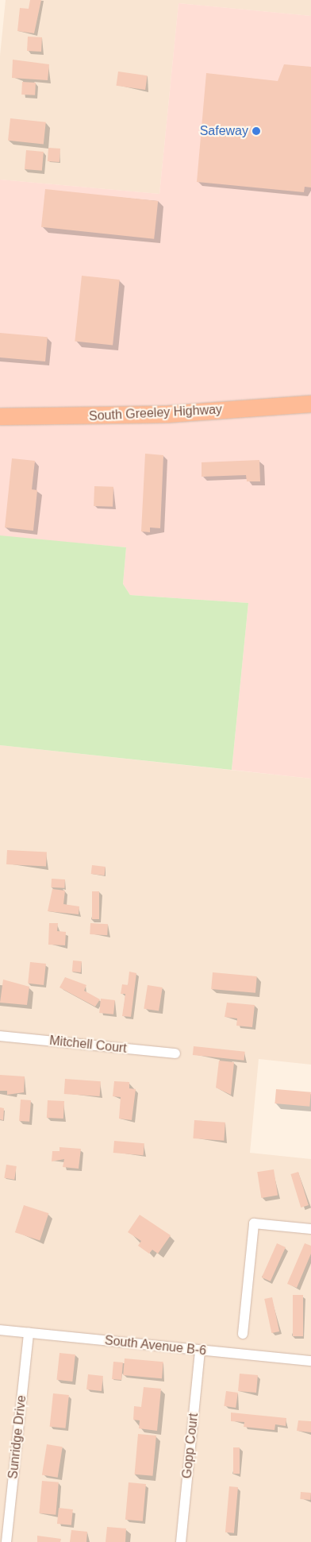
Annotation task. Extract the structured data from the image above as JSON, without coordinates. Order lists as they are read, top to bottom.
{
  "streets": {
    "highway": ["South Greeley Highway"],
    "street": [
      "Mitchell Court",
      "South Avenue B-6",
      "Sunridge Drive",
      "Gopp Court"
    ]
  },
  "crossings": [
    ["South Avenue B-6", "Sunridge Drive"],
    ["South Avenue B-6", "Gopp Court"]
  ],
  "places": ["Safeway"]
}
